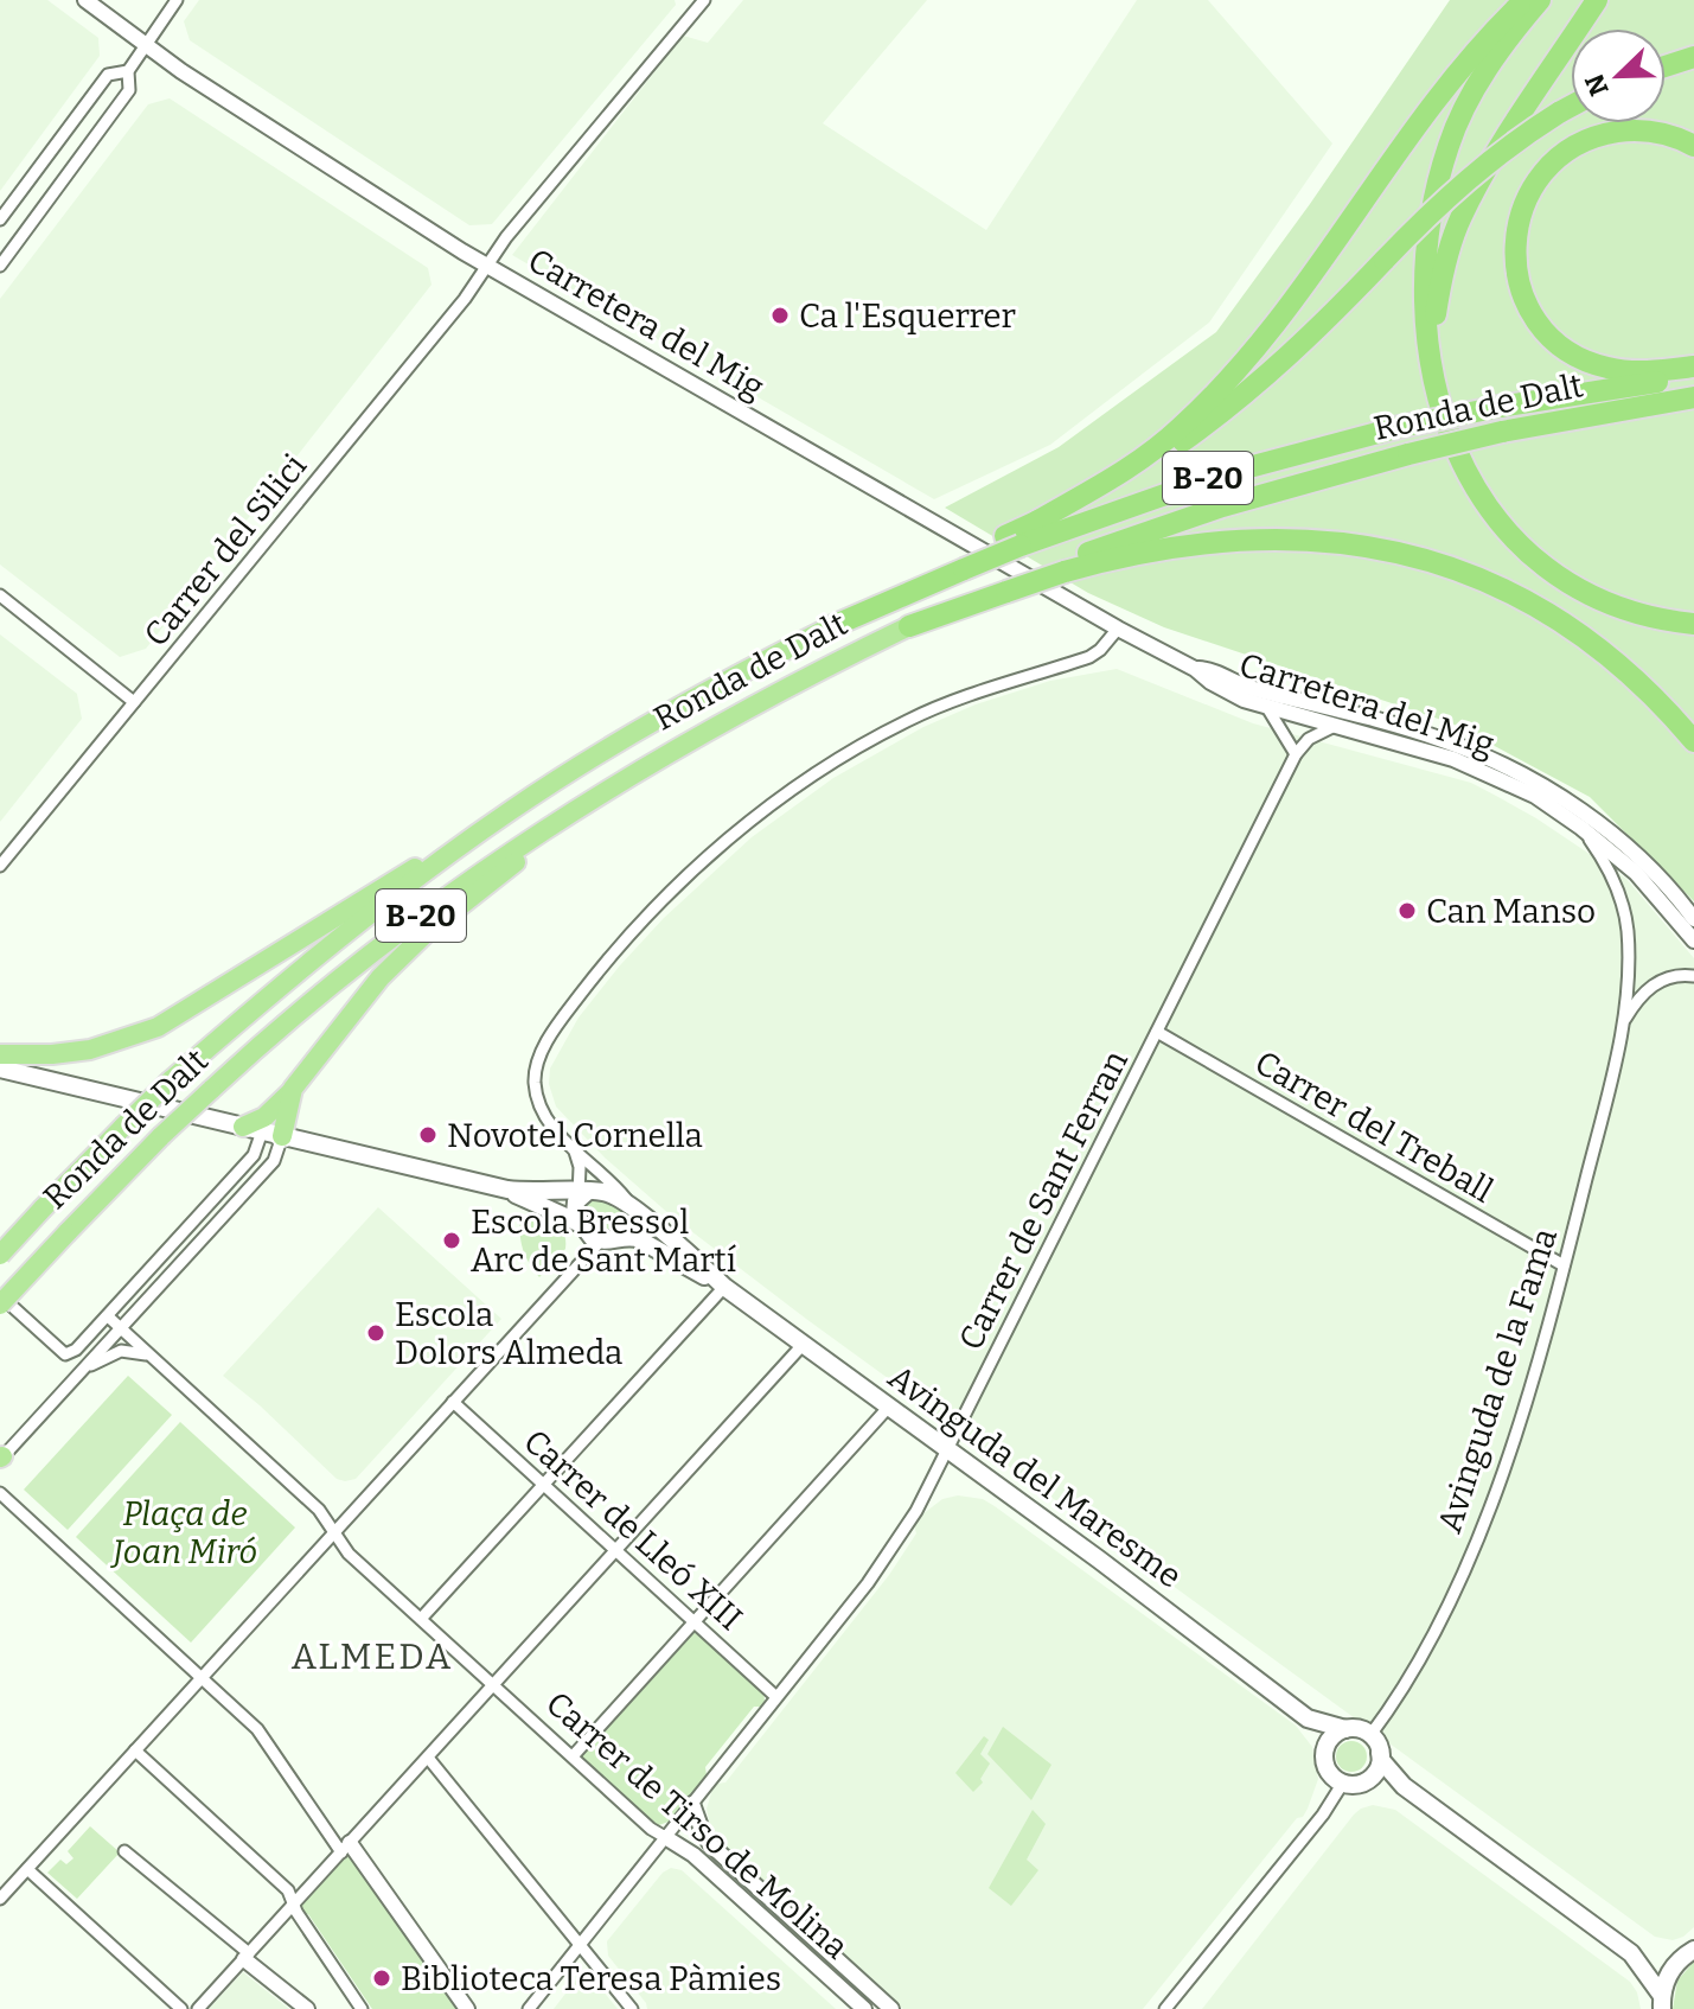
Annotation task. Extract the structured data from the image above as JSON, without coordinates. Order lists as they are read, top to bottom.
{
  "streets": {
    "highway": ["Ronda de Dalt", "B-20"],
    "main road": ["Avinguda del Maresme"],
    "street": [
      "Carretera del Mig",
      "Carrer del Silici",
      "Carrer del Treball",
      "Carrer de Sant Ferran",
      "Avinguda de la Fama",
      "Carrer de Lleó XIII",
      "Carrer de Tirso de Molina"
    ]
  },
  "crossings": [
    ["Carretera del Mig", "Carrer del Silici"],
    ["Carretera del Mig", "Carrer de Sant Ferran"],
    ["Carretera del Mig", "Avinguda de la Fama"],
    ["Ronda de Dalt", "B-20"],
    ["Carrer del Treball", "Carrer de Sant Ferran"],
    ["Carrer del Treball", "Avinguda de la Fama"],
    ["Carrer de Sant Ferran", "Avinguda del Maresme"],
    ["Carrer de Sant Ferran", "Carrer de Lleó XIII"],
    ["Carrer de Sant Ferran", "Carrer de Tirso de Molina"],
    ["Avinguda de la Fama", "Avinguda del Maresme"]
  ],
  "districts": ["ALMEDA"],
  "parks": ["Plaça de Joan Miró"],
  "places": [
    "Ca l'Esquerrer",
    "Can Manso",
    "Novotel Cornella",
    "Escola Bressol Arc de Sant Martí",
    "Escola Dolors Almeda",
    "Biblioteca Teresa Pàmies"
  ],
  "north": "bottom left"
}
